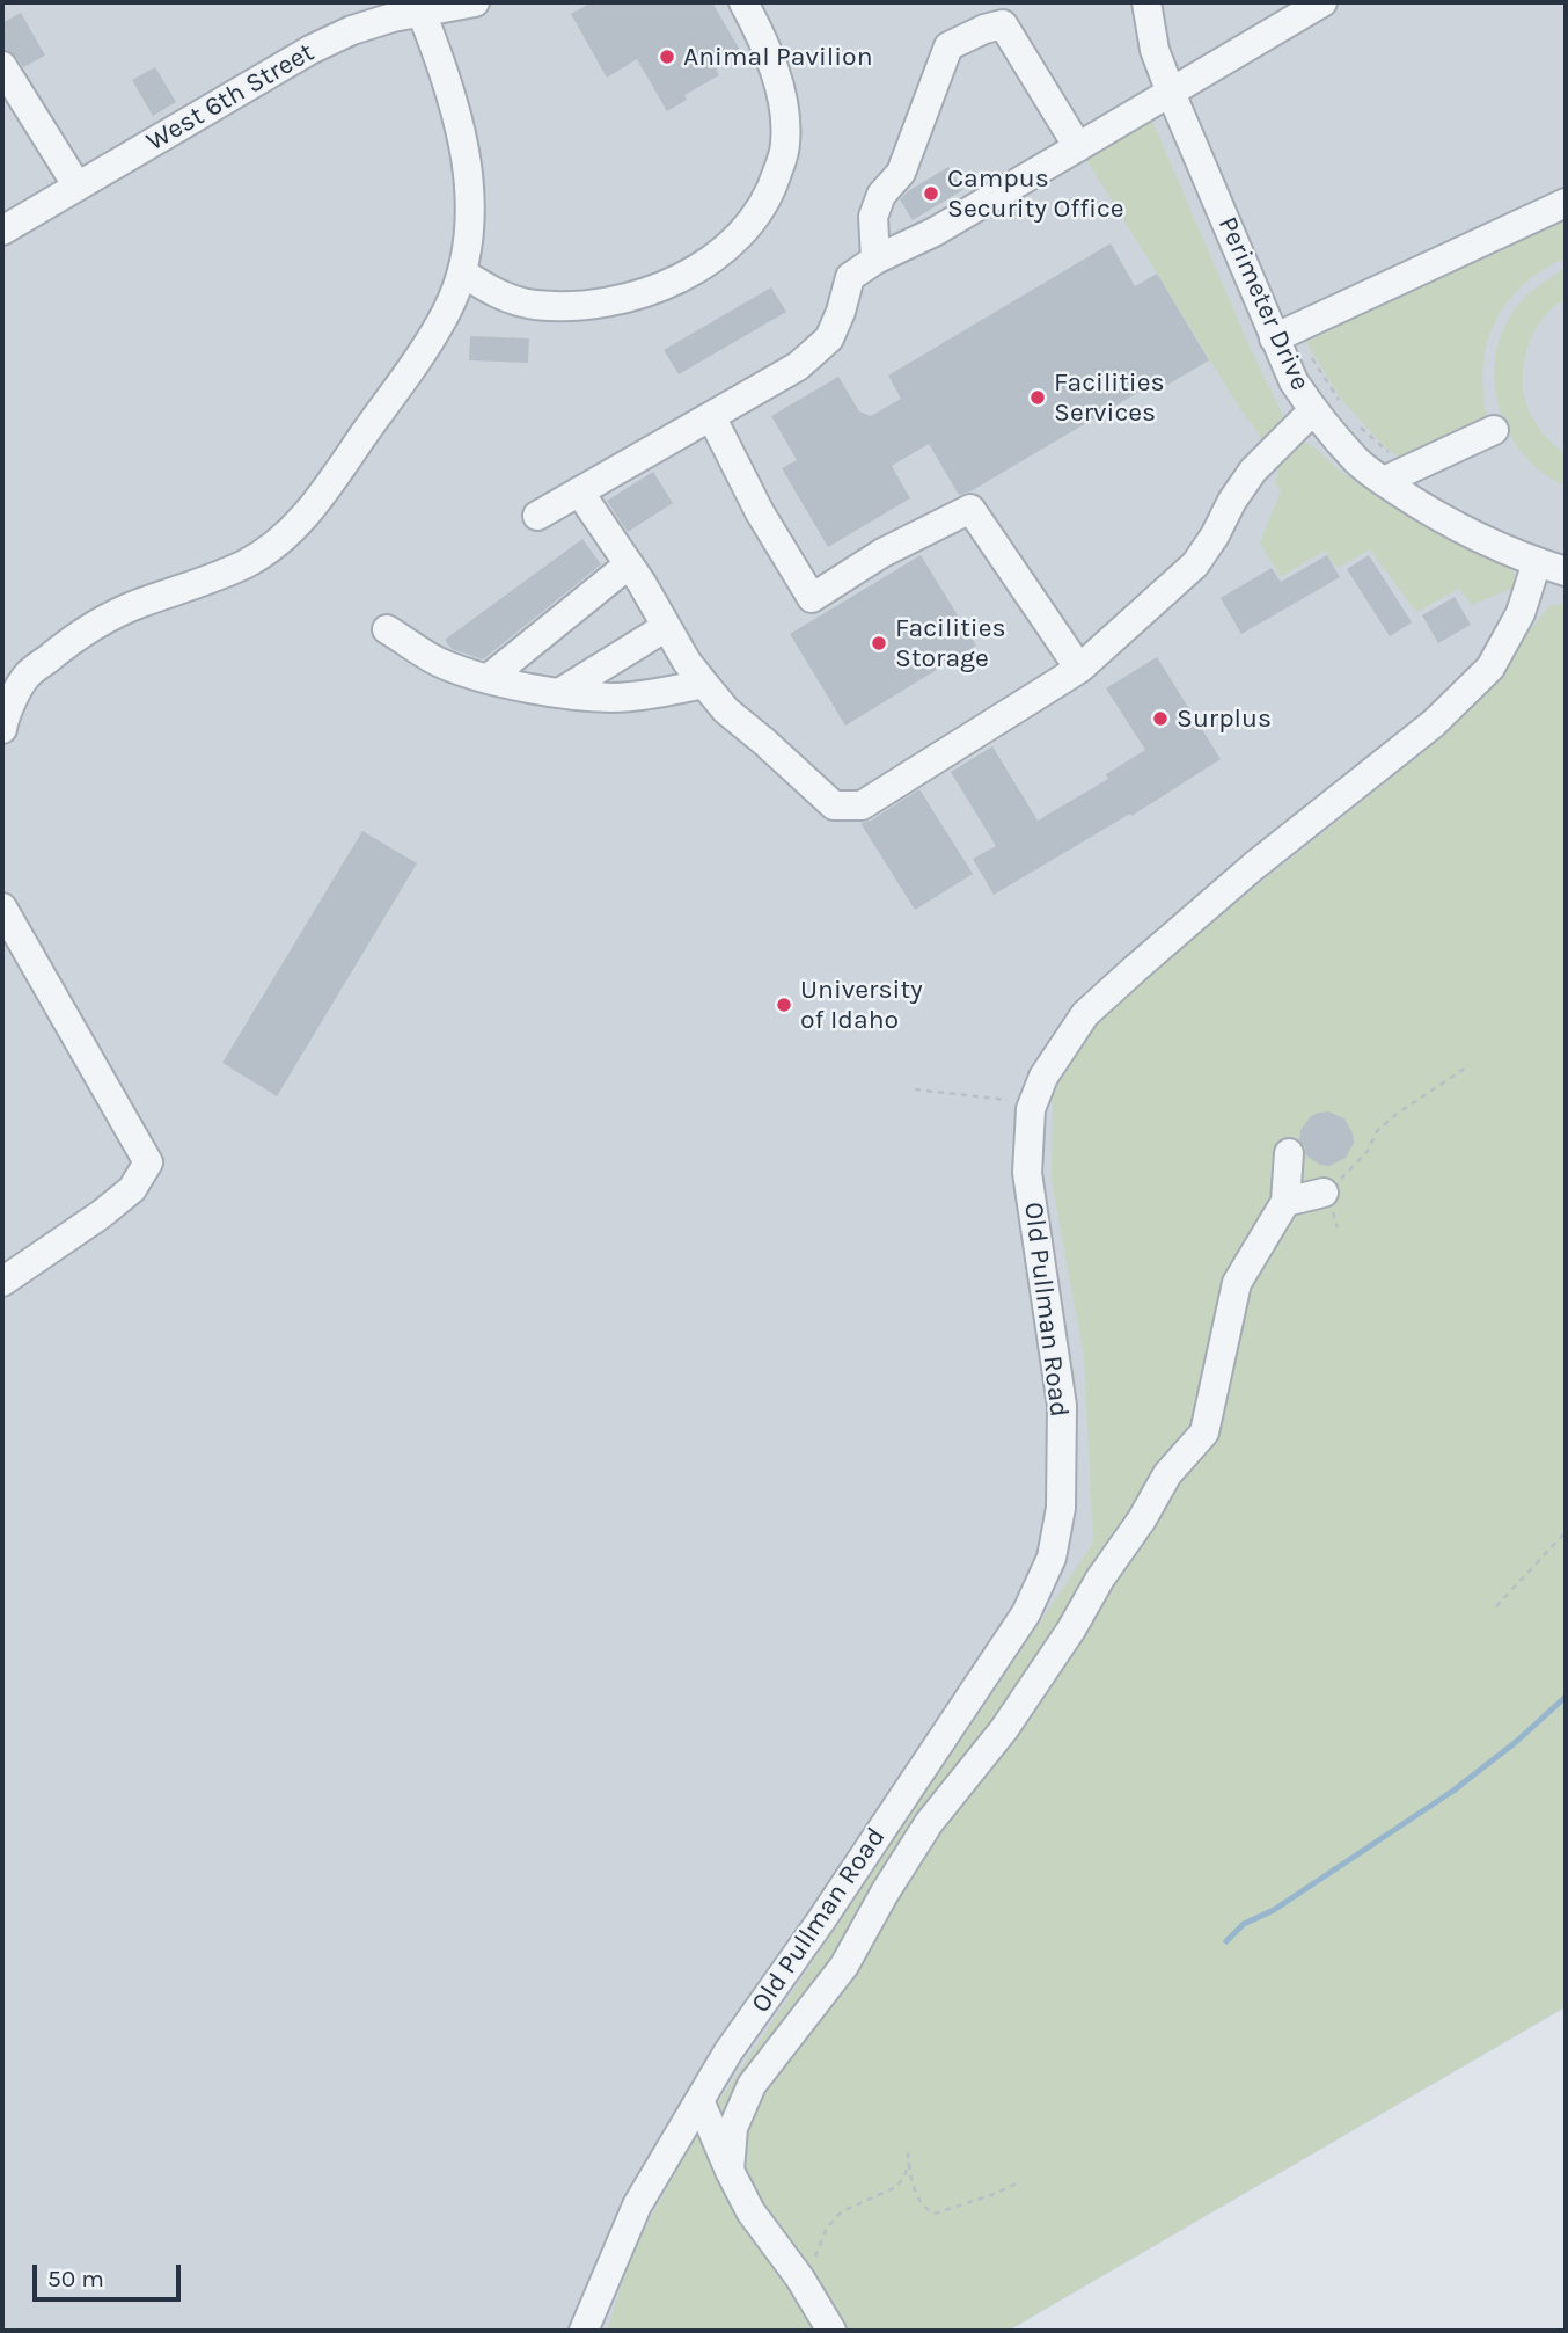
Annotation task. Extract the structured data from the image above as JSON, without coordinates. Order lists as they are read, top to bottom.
{
  "streets": {
    "street": ["West 6th Street", "Perimeter Drive", "Old Pullman Road"]
  },
  "crossings": [
    ["Perimeter Drive", "Old Pullman Road"]
  ],
  "places": [
    "Animal Pavilion",
    "Campus Security Office",
    "Facilities Services",
    "Facilities Storage",
    "Surplus",
    "University of Idaho"
  ],
  "scale_bar": "50 m"
}
